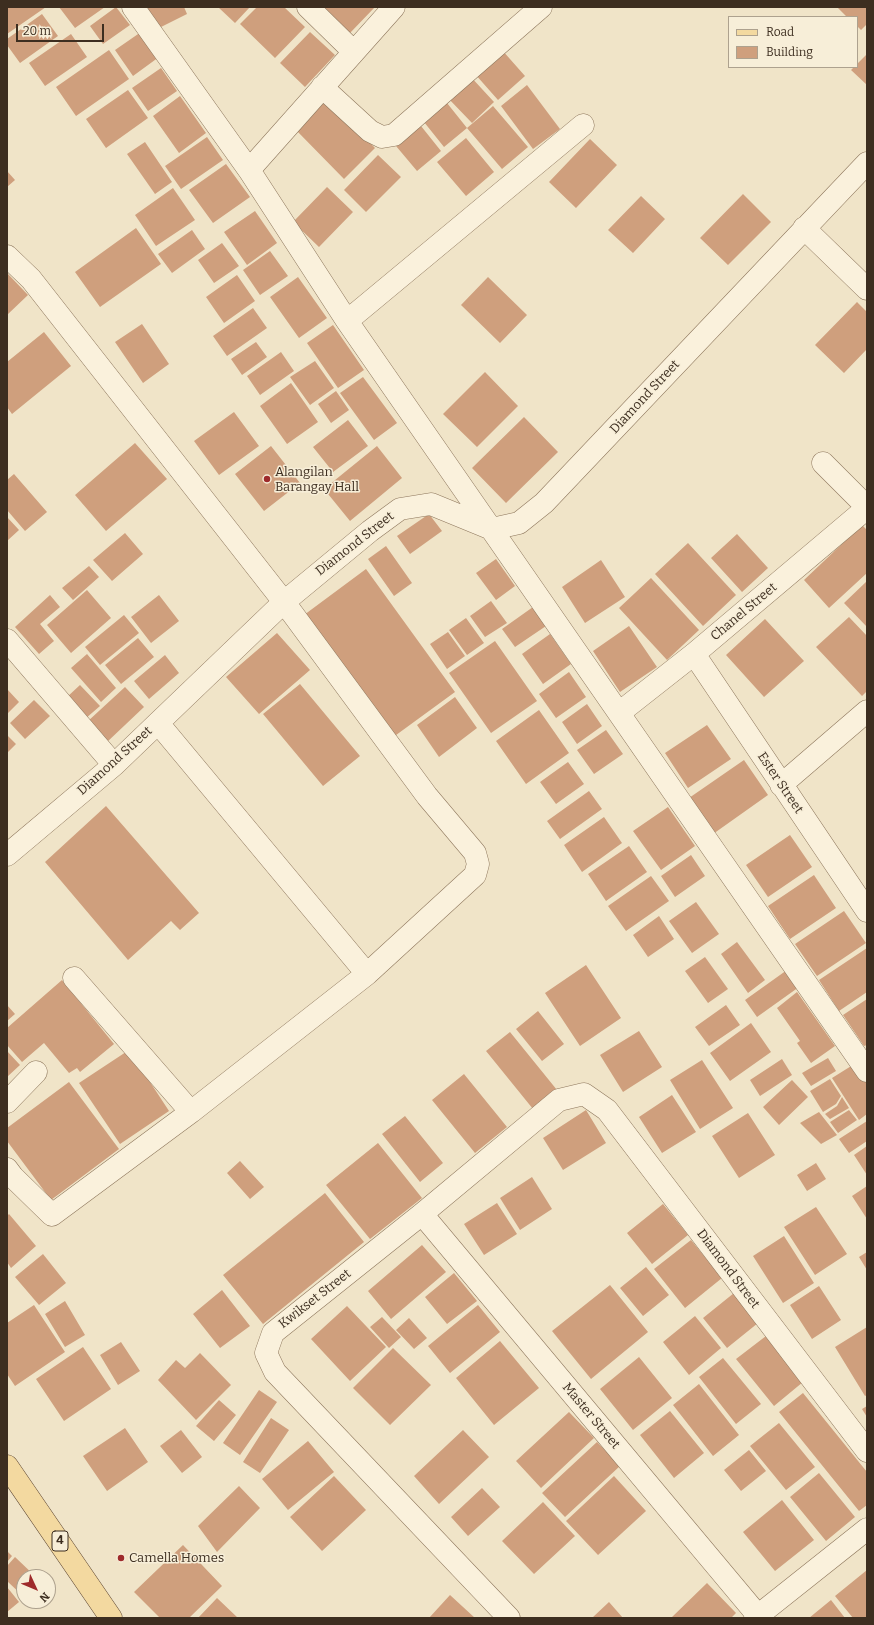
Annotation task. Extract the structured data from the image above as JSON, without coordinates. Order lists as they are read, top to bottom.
{
  "streets": {
    "main road": ["4"],
    "street": [
      "Diamond Street",
      "Chanel Street",
      "Ester Street",
      "Kwikset Street",
      "Master Street"
    ]
  },
  "crossings": [
    ["Diamond Street", "Kwikset Street"],
    ["Chanel Street", "Ester Street"],
    ["Kwikset Street", "Master Street"]
  ],
  "places": ["Alangilan Barangay Hall", "Camella Homes"],
  "legend": ["Road", "Building"],
  "scale_bar": "20 m",
  "north": "bottom right"
}
